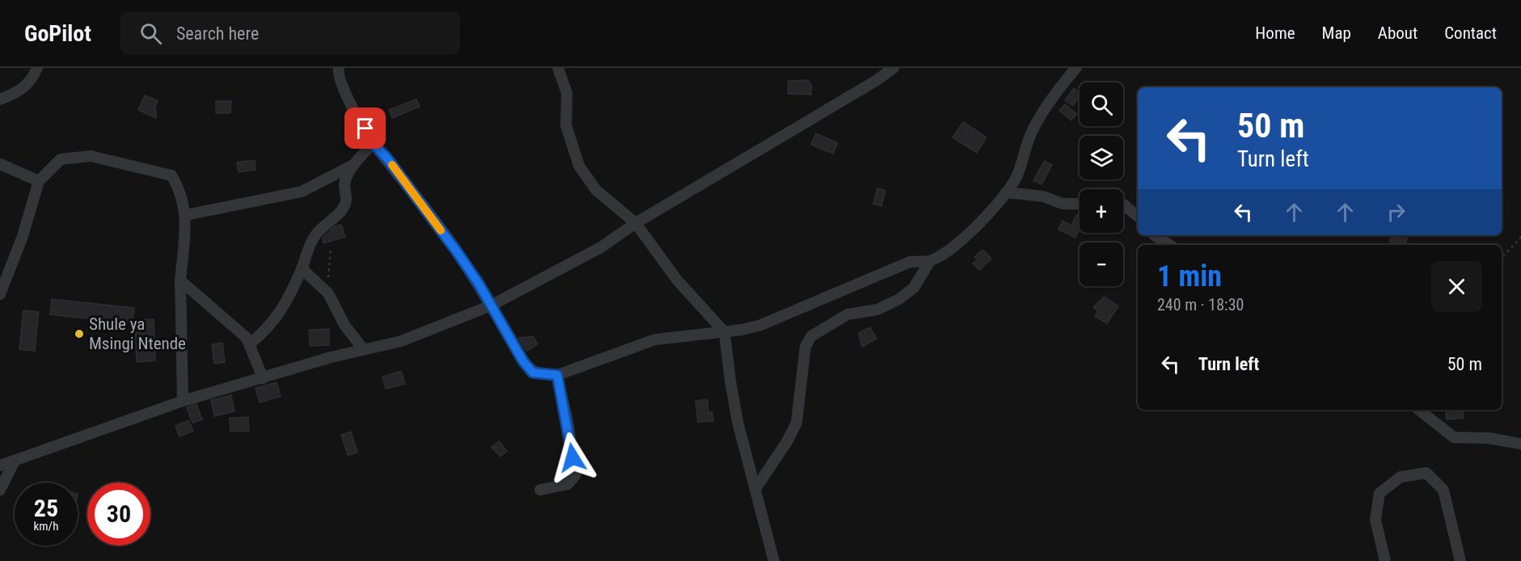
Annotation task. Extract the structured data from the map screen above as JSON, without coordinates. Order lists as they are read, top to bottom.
{
  "places": ["Shule ya Msingi Ntende"],
  "page": {
    "header": "GoPilot",
    "search": "Search here",
    "nav": [
      "Home",
      "Map",
      "About",
      "Contact"
    ],
    "map_buttons": ["+", "−"],
    "turn": ["50 m", "Turn left"],
    "heading": ["1 min", "240 m · 18:30"],
    "list": [
      {
        "name": "Turn left",
        "value": "50 m"
      }
    ],
    "speed": "25 km/h",
    "limit": "30"
  }
}
